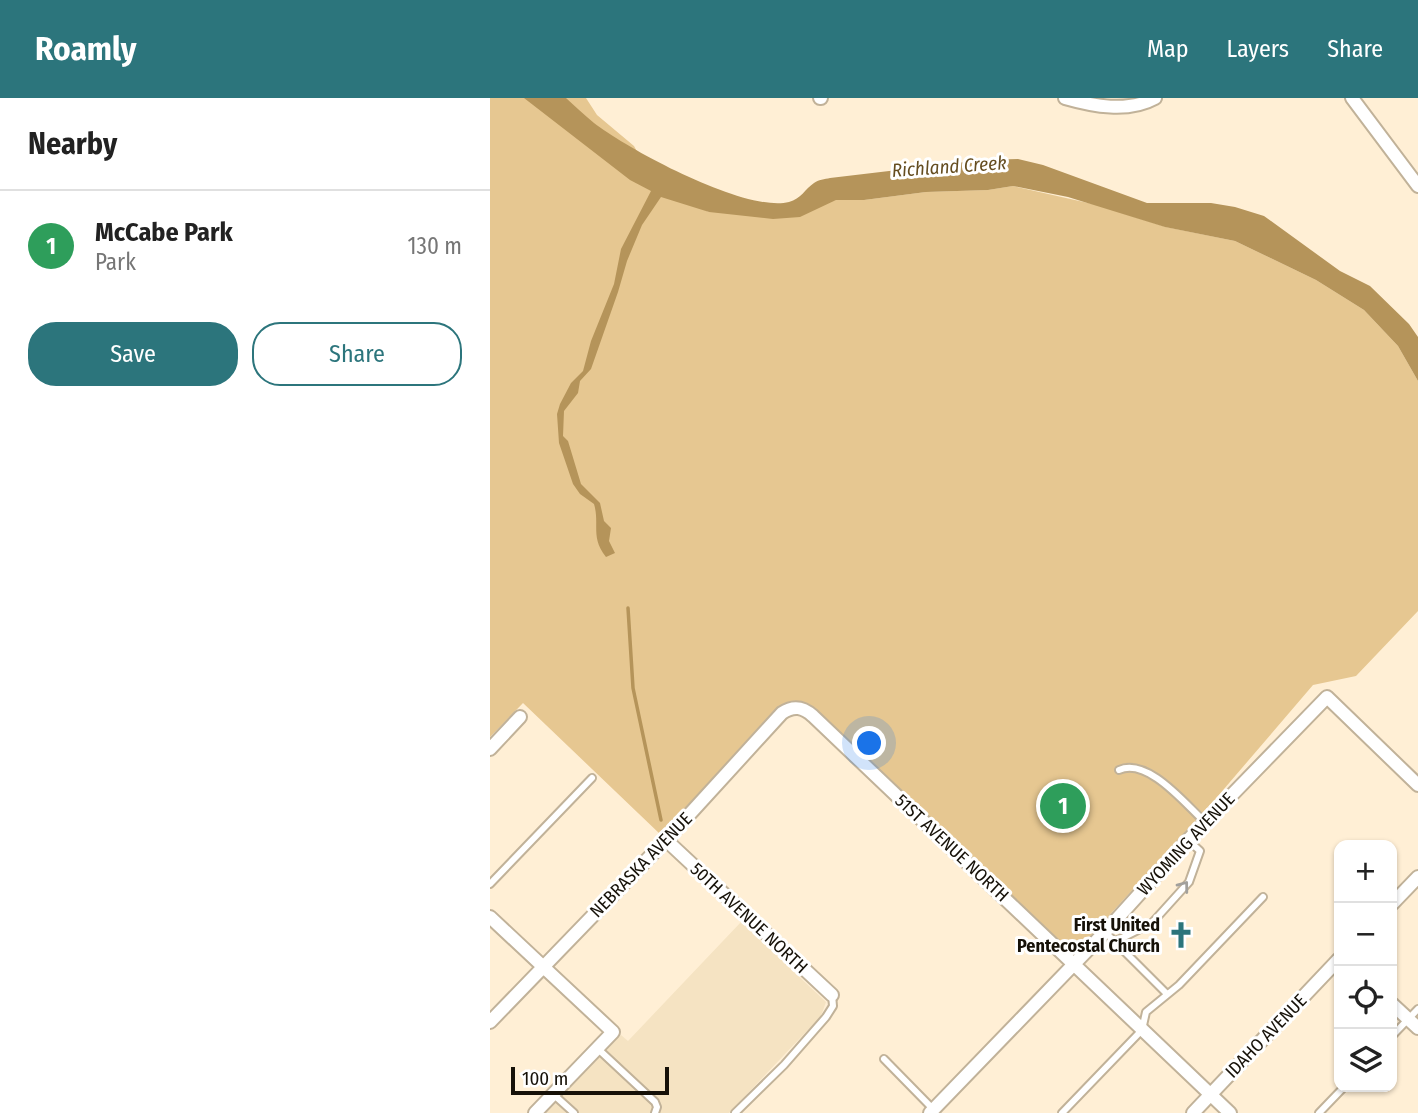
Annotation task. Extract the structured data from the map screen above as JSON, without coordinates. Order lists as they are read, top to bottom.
{
  "streets": {
    "street": [
      "WYOMING AVENUE",
      "51ST AVENUE NORTH",
      "NEBRASKA AVENUE",
      "50TH AVENUE NORTH",
      "IDAHO AVENUE"
    ]
  },
  "crossings": [
    ["WYOMING AVENUE", "51ST AVENUE NORTH"],
    ["51ST AVENUE NORTH", "NEBRASKA AVENUE"],
    ["51ST AVENUE NORTH", "IDAHO AVENUE"],
    ["NEBRASKA AVENUE", "50TH AVENUE NORTH"]
  ],
  "water": ["Richland Creek"],
  "places": {
    "church": ["First United Pentecostal Church"]
  },
  "scale_bar": "100 m",
  "page": {
    "header": "Roamly",
    "nav": ["Map", "Layers", "Share"],
    "heading": "Nearby",
    "list": [
      {
        "mark": "1",
        "name": "McCabe Park",
        "note": "Park",
        "value": "130 m"
      }
    ],
    "buttons": ["Save", "Share"],
    "pins": "1",
    "map_buttons": ["+", "−"],
    "scale": "100 m"
  }
}
